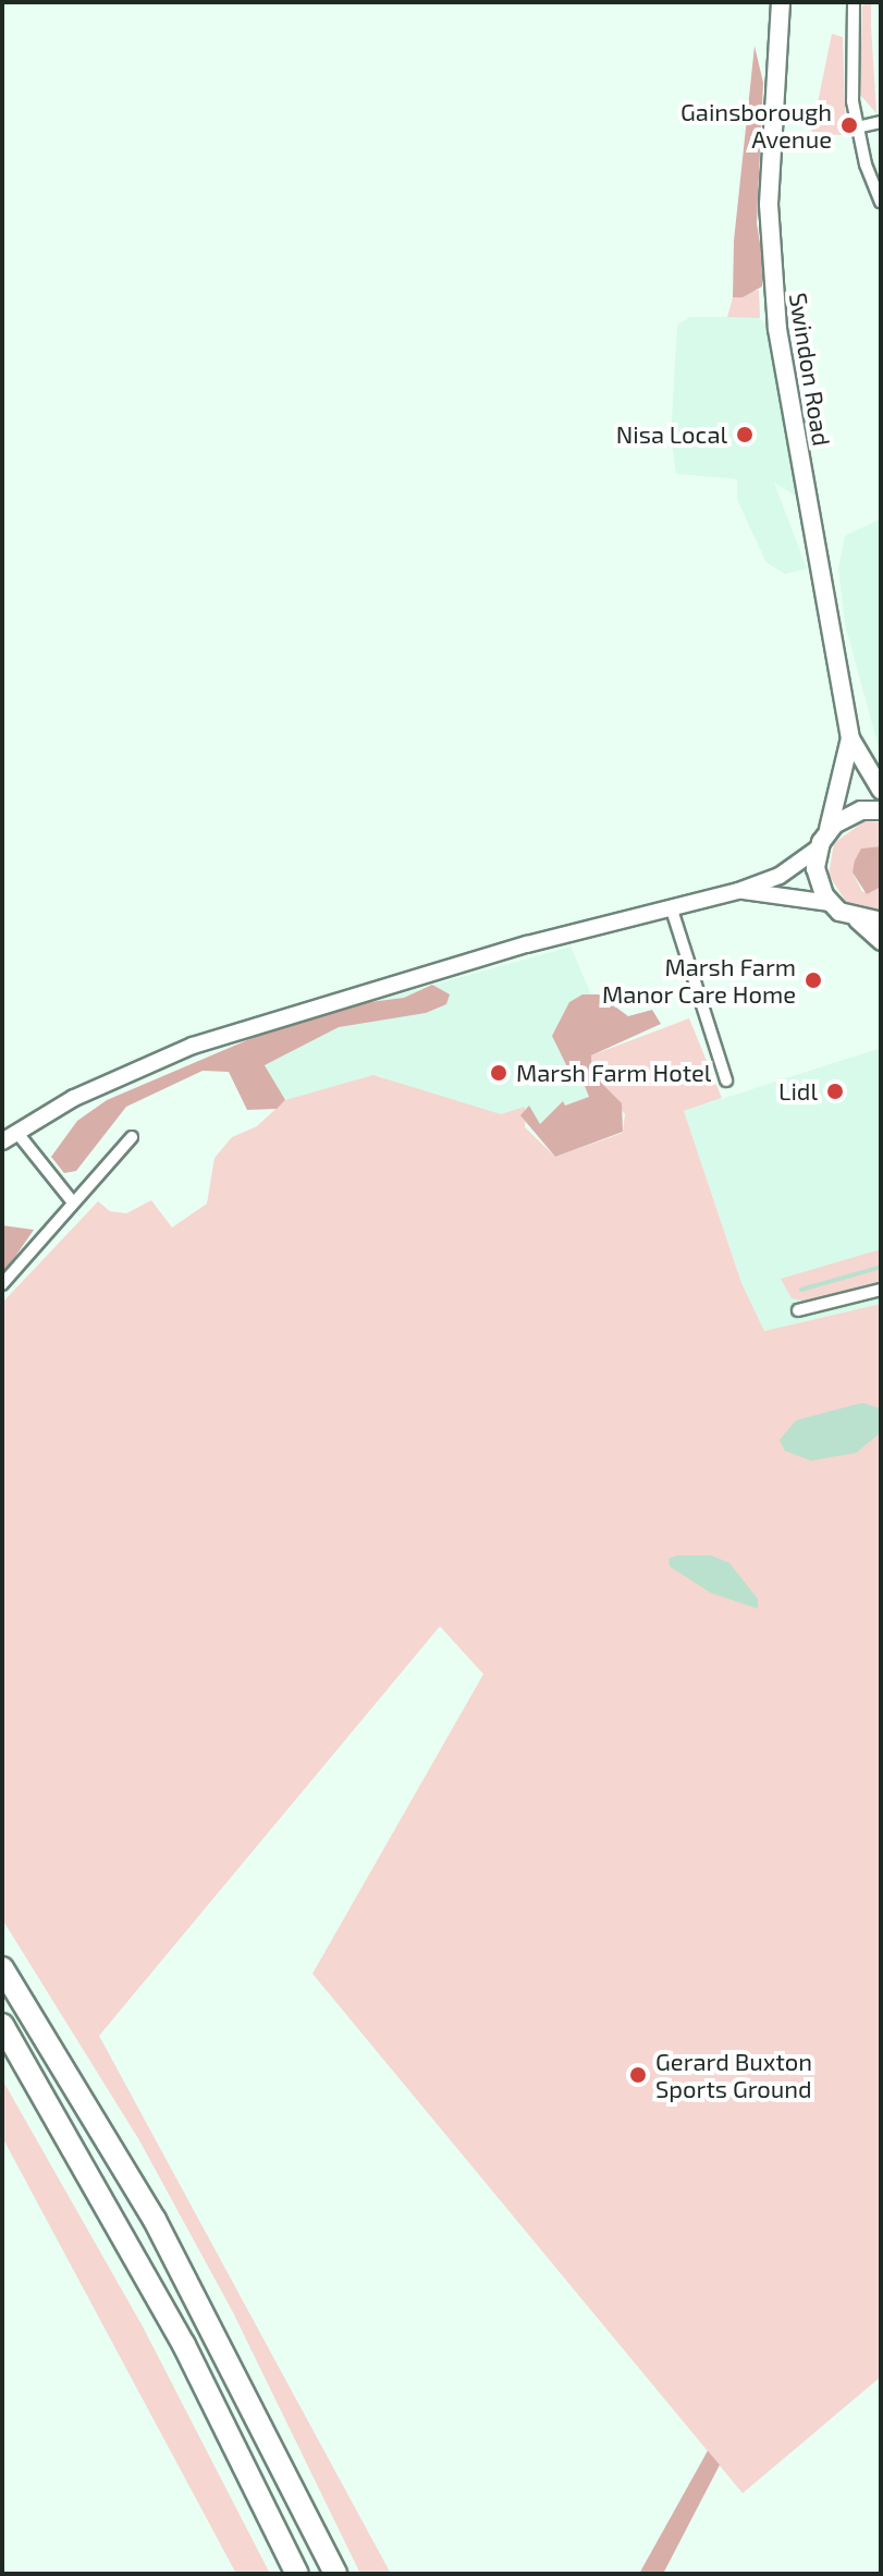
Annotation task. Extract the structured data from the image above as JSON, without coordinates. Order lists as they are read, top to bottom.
{
  "streets": {
    "main road": ["Swindon Road"]
  },
  "places": [
    "Gainsborough Avenue",
    "Nisa Local",
    "Marsh Farm Manor Care Home",
    "Marsh Farm Hotel",
    "Lidl",
    "Gerard Buxton Sports Ground"
  ]
}
